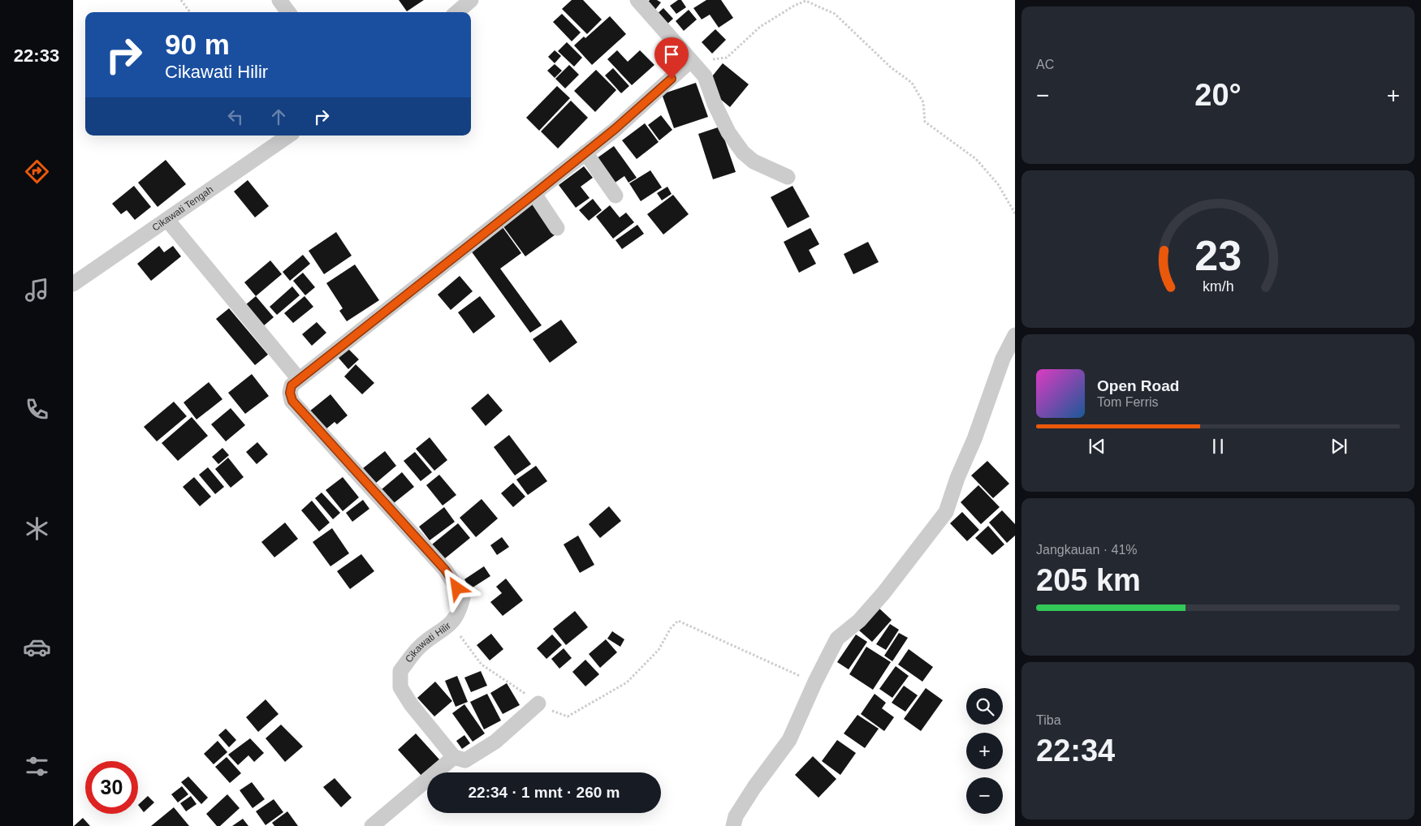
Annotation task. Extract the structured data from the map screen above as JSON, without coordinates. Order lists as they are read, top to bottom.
{
  "streets": {
    "street": ["Cikawati Tengah", "Cikawati Hilir"]
  },
  "page": {
    "tabs": "22:33",
    "tile": [
      "AC",
      ["Jangkauan · 41%", "205 km"],
      ["Tiba", "22:34"]
    ],
    "turn": ["90 m", "Cikawati Hilir"],
    "heat": ["−", "20°", "+"],
    "song": ["Open Road", "Tom Ferris"],
    "map_buttons": ["+", "−"],
    "limit": "30",
    "trip": "22:34 · 1 mnt · 260 m",
    "gauge": ["23", "km/h"]
  }
}
